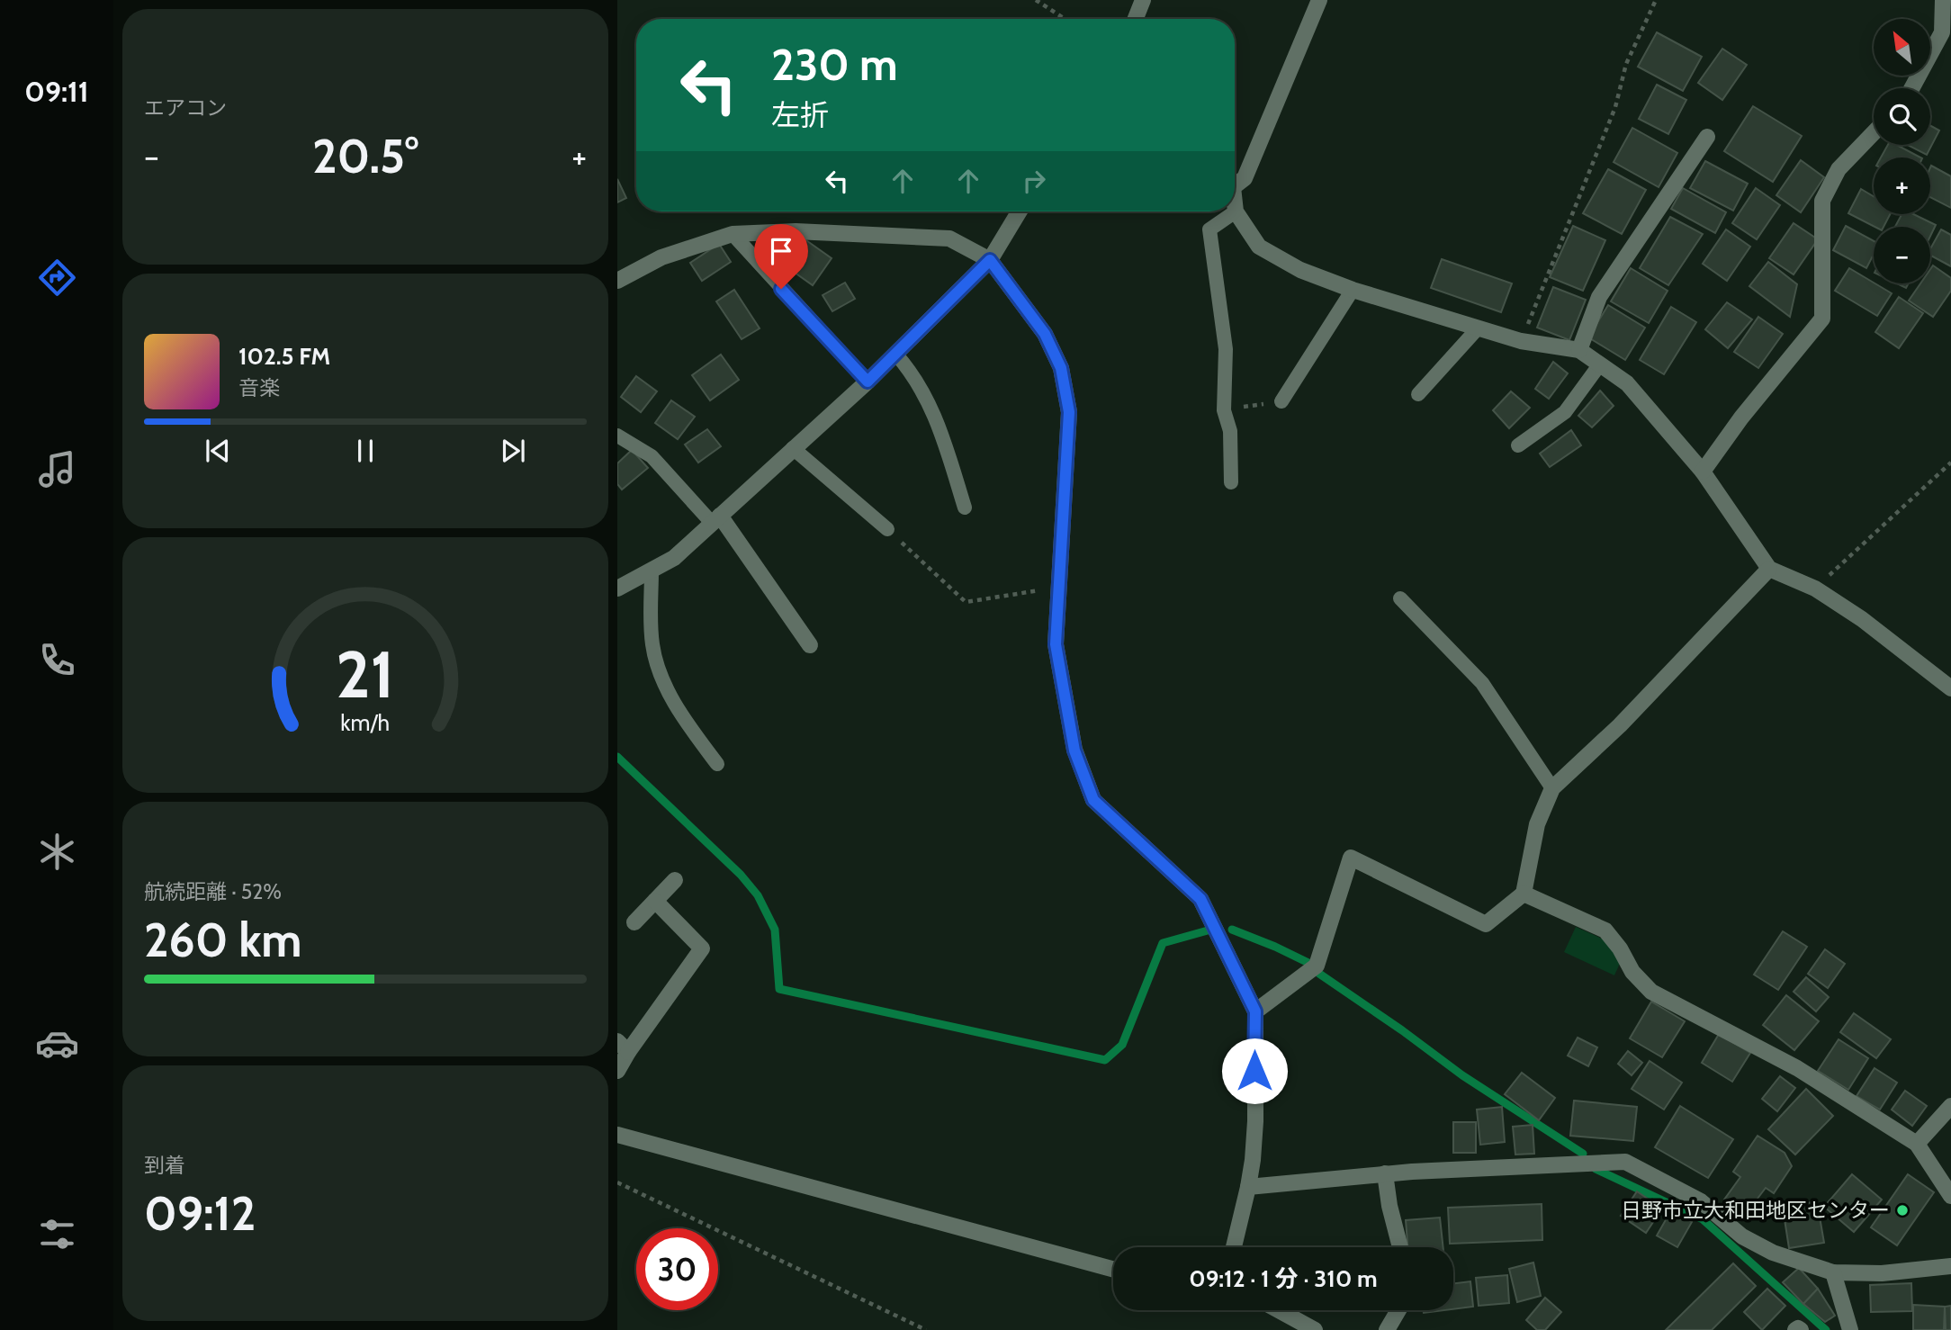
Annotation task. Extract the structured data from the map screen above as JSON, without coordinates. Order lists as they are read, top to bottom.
{
  "places": ["日野市立大和田地区センター"],
  "north": "top left",
  "page": {
    "tabs": "09:11",
    "tile": [
      "エアコン",
      ["航続距離 · 52%", "260 km"],
      ["到着", "09:12"]
    ],
    "map_buttons": ["+", "−"],
    "turn": ["230 m", "左折"],
    "heat": ["−", "20.5°", "+"],
    "song": ["102.5 FM", "音楽"],
    "limit": "30",
    "trip": "09:12 · 1 分 · 310 m",
    "gauge": ["21", "km/h"]
  }
}
